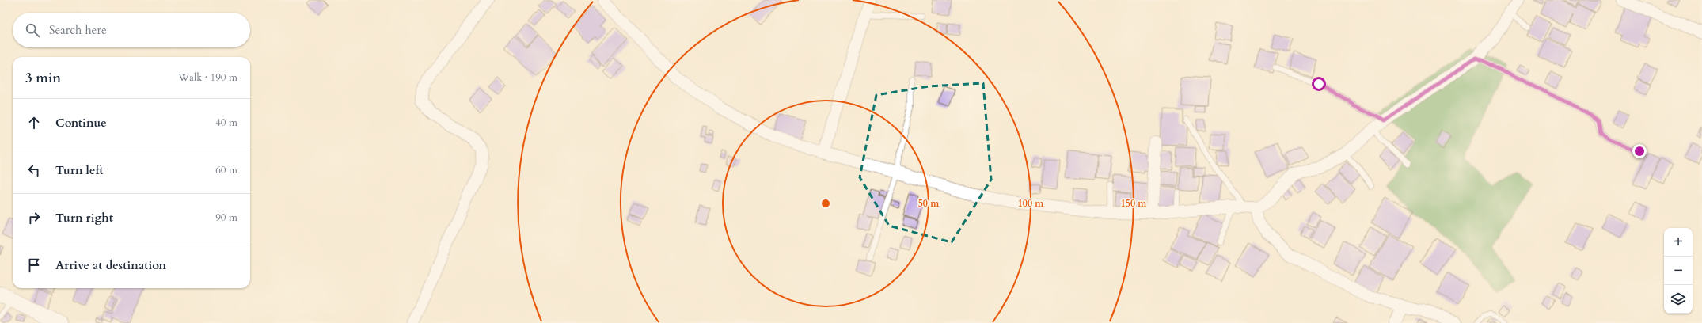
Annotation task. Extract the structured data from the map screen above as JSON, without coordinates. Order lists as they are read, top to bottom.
{
  "page": {
    "search": "Search here",
    "heading": ["3 min", "Walk · 190 m"],
    "list": [
      ["Continue", "40 m"],
      ["Turn left", "60 m"],
      ["Turn right", "90 m"],
      "Arrive at destination"
    ],
    "map_buttons": ["+", "−"]
  },
  "rings": ["50 m", "100 m", "150 m"]
}
